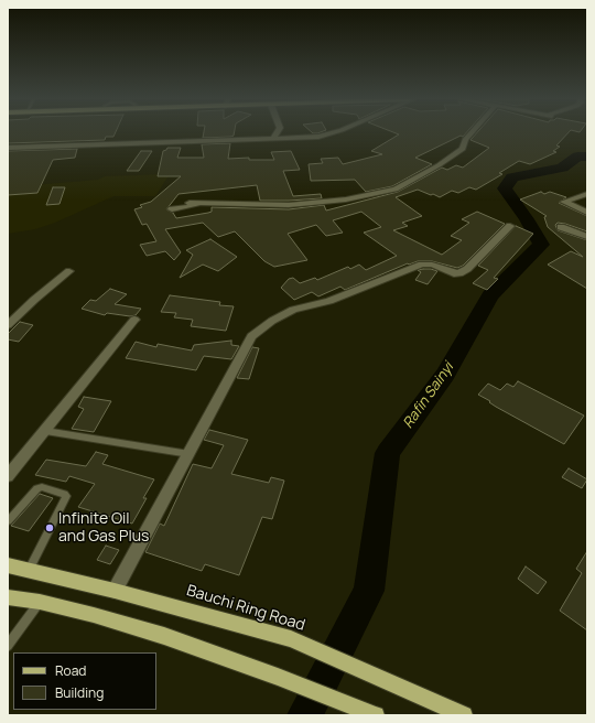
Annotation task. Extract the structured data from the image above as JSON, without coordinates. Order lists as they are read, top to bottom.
{
  "streets": {
    "main road": ["Bauchi Ring Road"]
  },
  "water": ["Rafin Sainyi"],
  "places": ["Infinite Oil and Gas Plus"],
  "legend": ["Road", "Building"]
}
